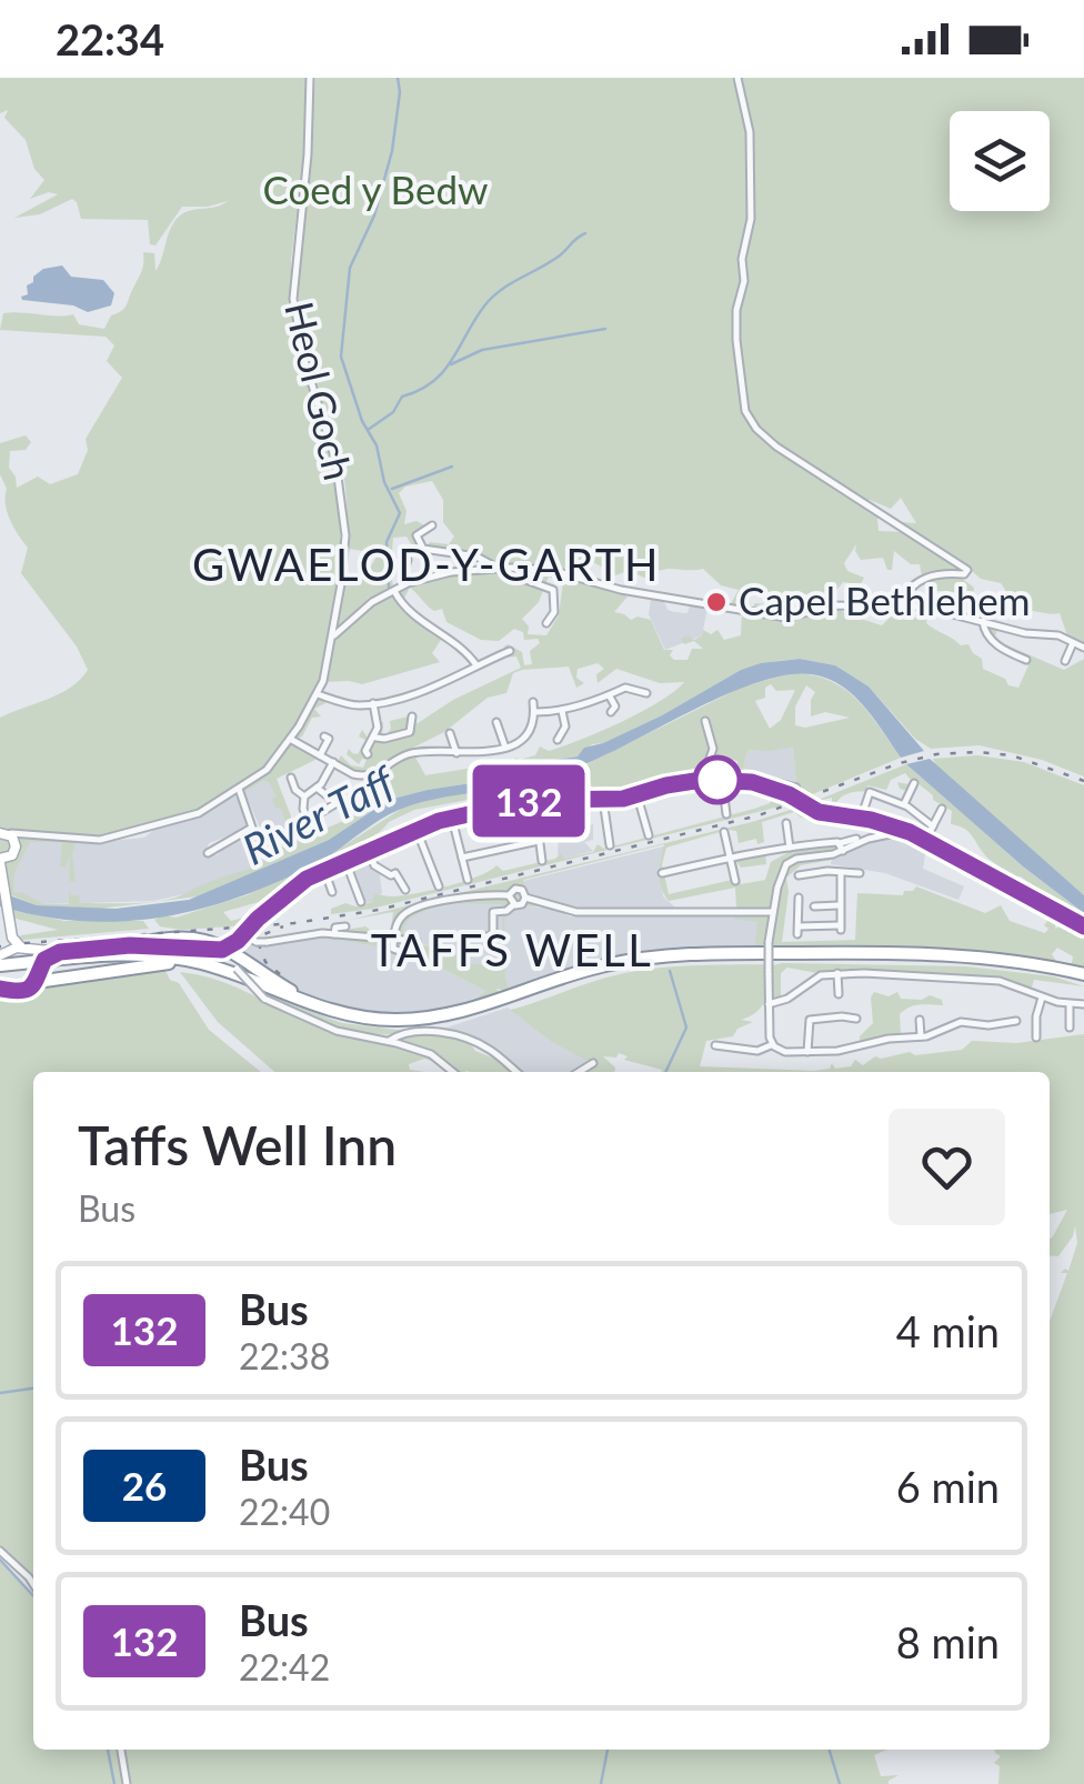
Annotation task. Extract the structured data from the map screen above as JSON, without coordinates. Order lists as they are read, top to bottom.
{
  "streets": {
    "street": ["Heol Goch"]
  },
  "districts": ["GWAELOD-Y-GARTH", "TAFFS WELL"],
  "water": ["River Taff"],
  "parks": ["Coed y Bedw"],
  "places": ["Capel Bethlehem"],
  "lines": ["bus line 132"],
  "page": {
    "status": "22:34",
    "on_map": "132",
    "heading": ["Taffs Well Inn", "Bus"],
    "list": [
      {
        "mark": "132",
        "name": "Bus",
        "note": "22:38",
        "value": "4 min"
      },
      {
        "mark": "26",
        "name": "Bus",
        "note": "22:40",
        "value": "6 min"
      },
      {
        "mark": "132",
        "name": "Bus",
        "note": "22:42",
        "value": "8 min"
      }
    ]
  }
}
